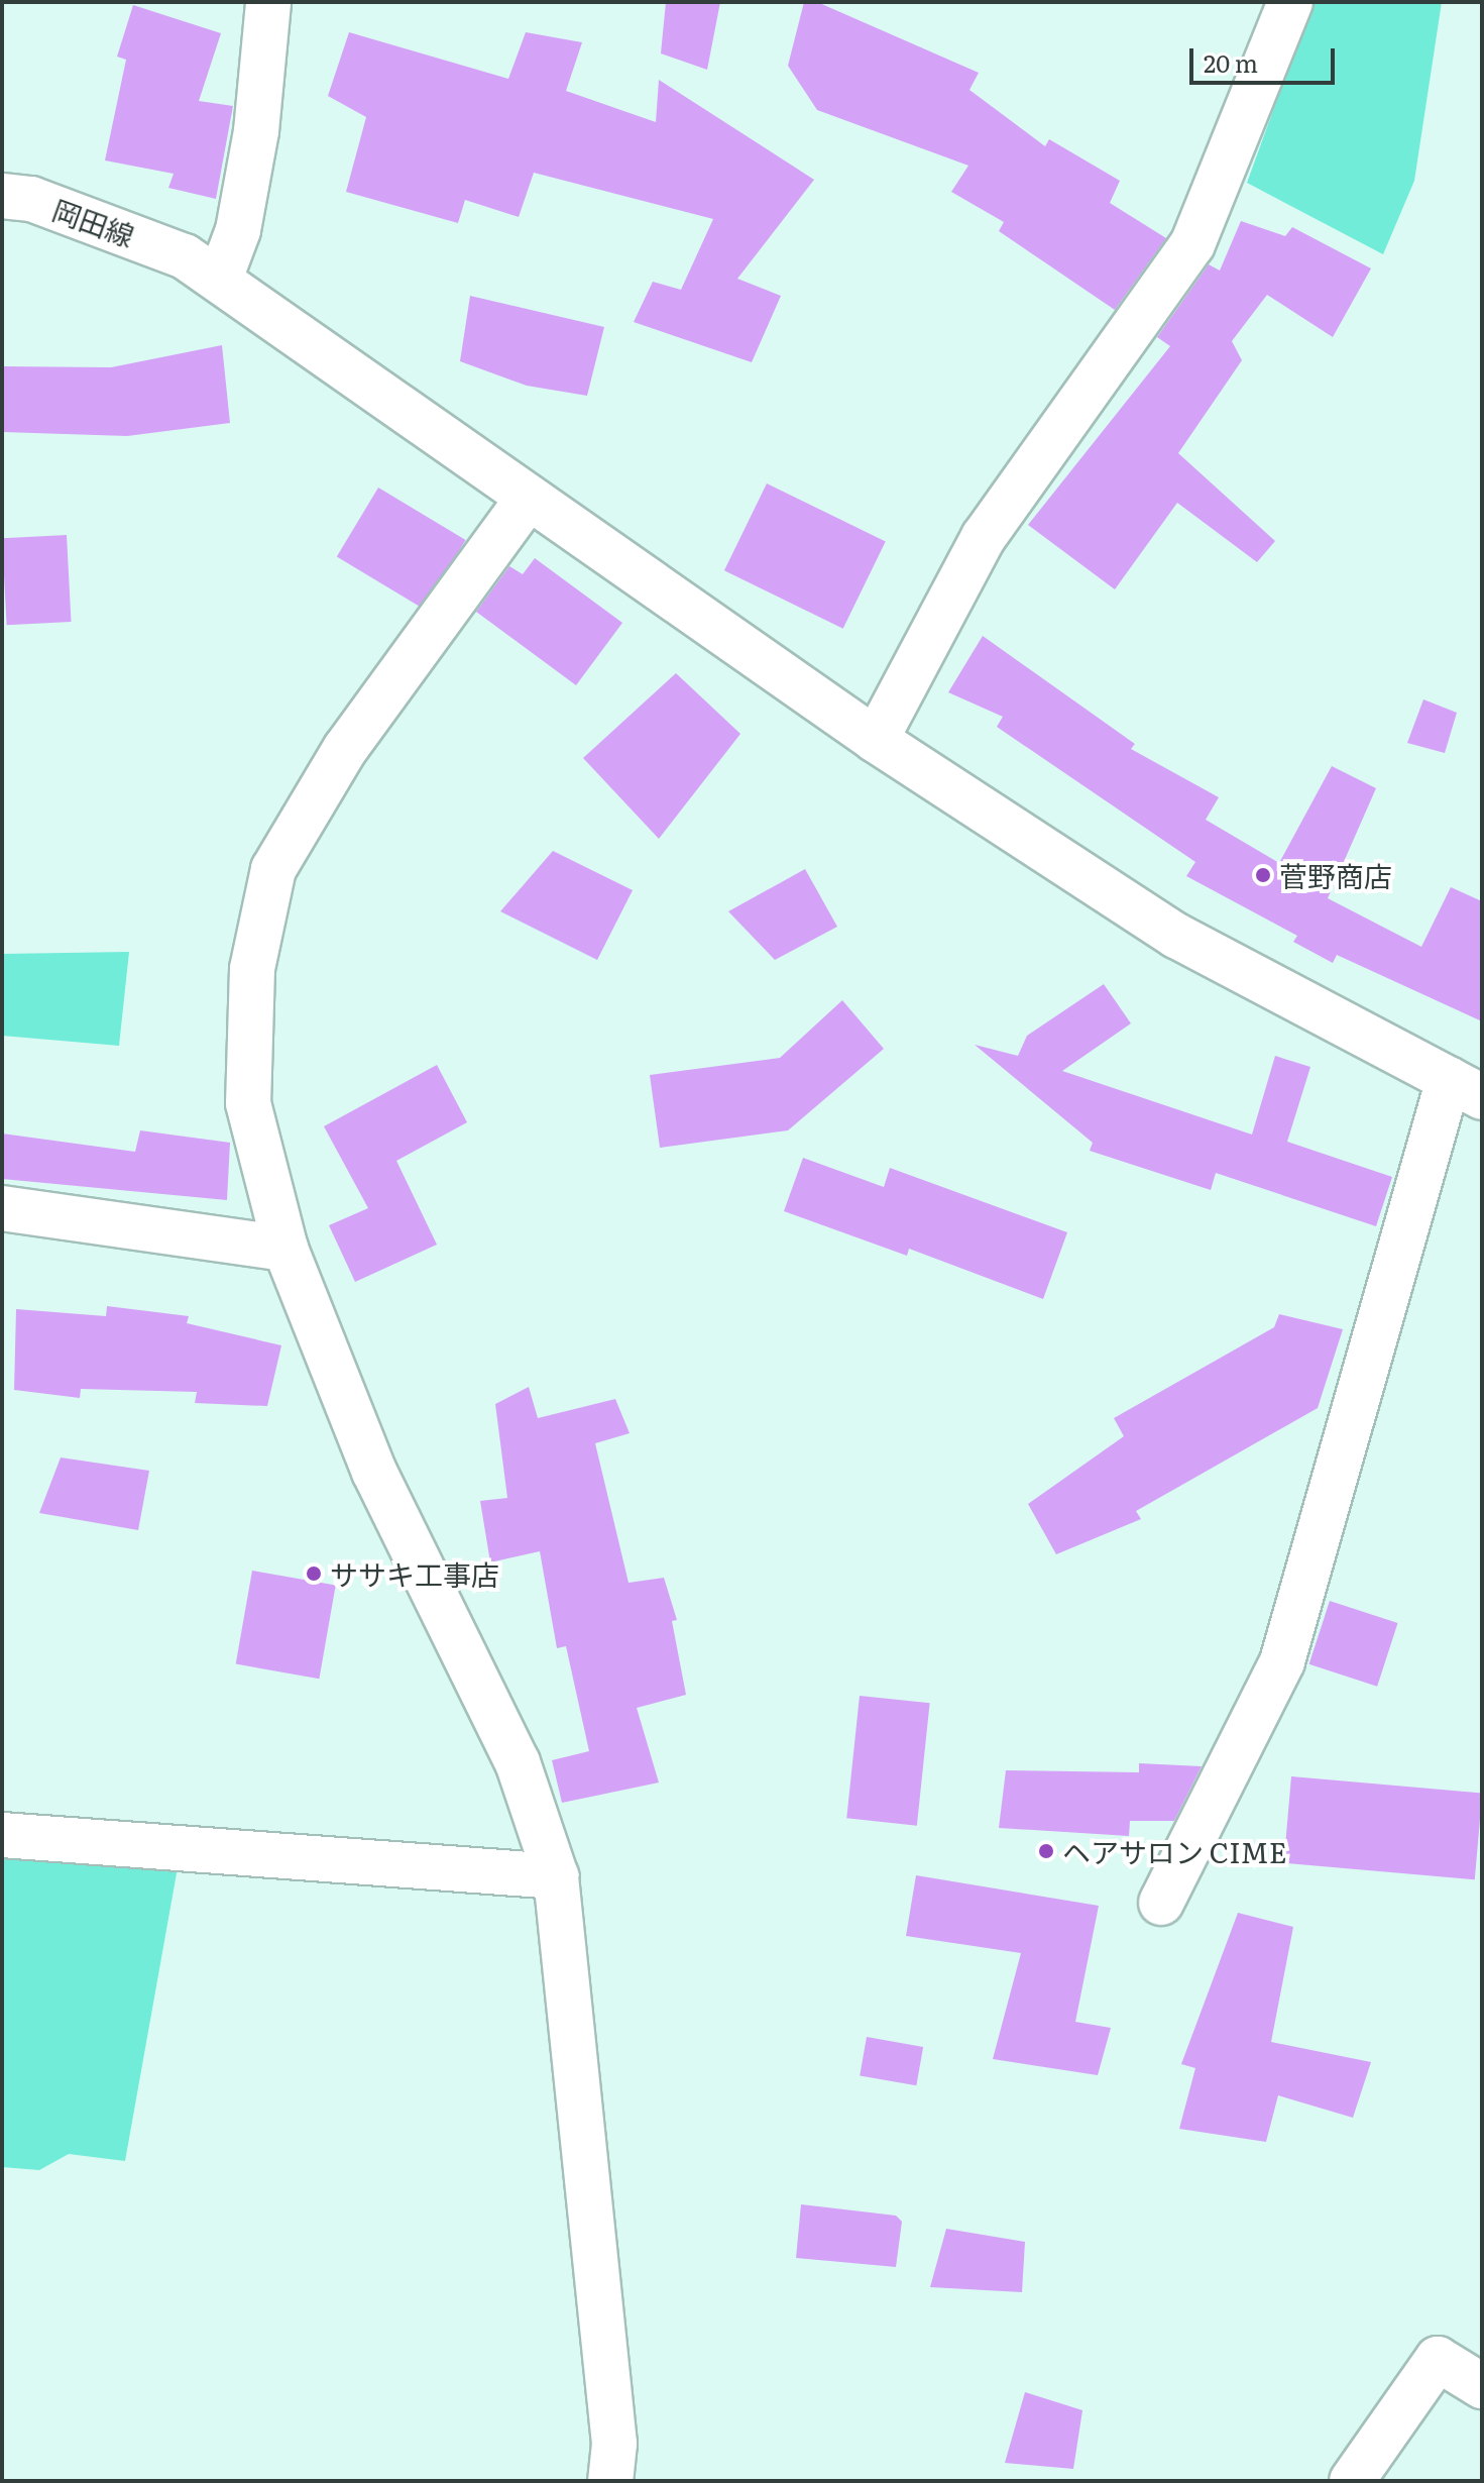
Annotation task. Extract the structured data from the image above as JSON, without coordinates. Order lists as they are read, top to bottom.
{
  "streets": {
    "street": ["岡田線"]
  },
  "places": ["菅野商店", "ササキ工事店", "ヘアサロン CIME"],
  "scale_bar": "20 m"
}
